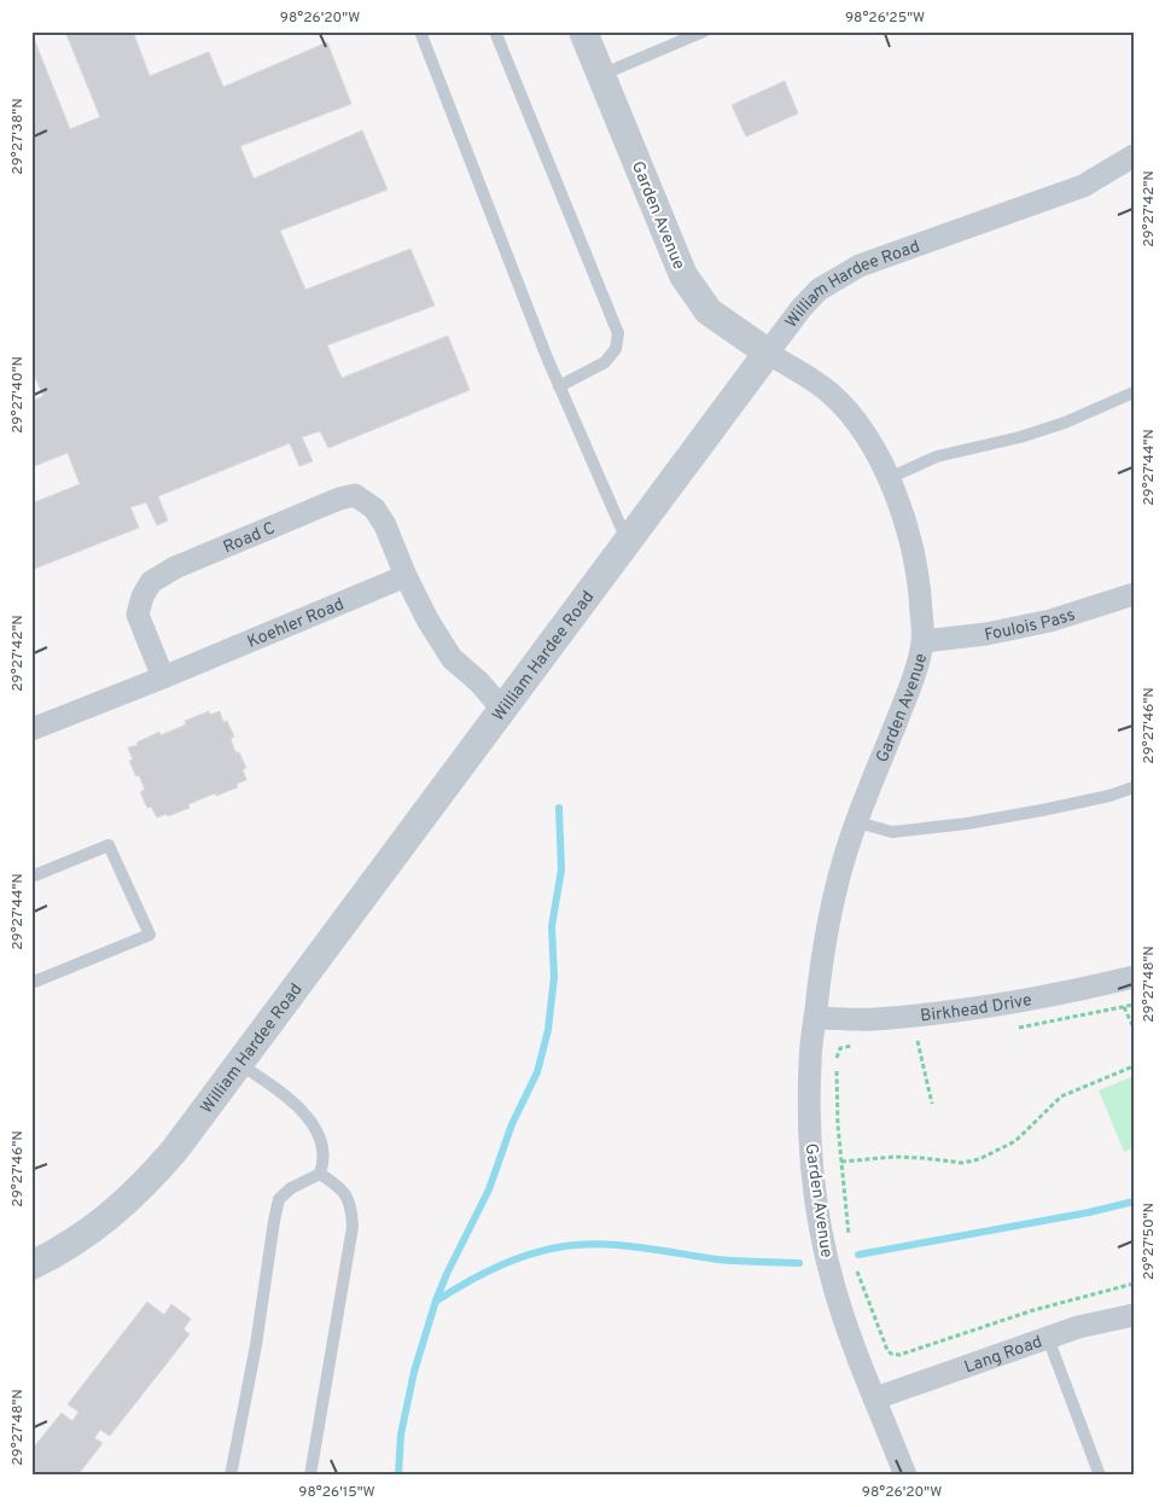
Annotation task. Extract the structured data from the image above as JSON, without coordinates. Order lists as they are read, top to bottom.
{
  "streets": {
    "street": [
      "Garden Avenue",
      "William Hardee Road",
      "Road C",
      "Koehler Road",
      "Foulois Pass",
      "Birkhead Drive",
      "Lang Road"
    ]
  },
  "crossings": [
    ["Garden Avenue", "William Hardee Road"],
    ["Garden Avenue", "Foulois Pass"],
    ["Garden Avenue", "Birkhead Drive"],
    ["Garden Avenue", "Lang Road"],
    ["Road C", "Koehler Road"]
  ],
  "coordinates": [
    "98°26'20\"W",
    "98°26'25\"W",
    "29°27'38\"N",
    "29°27'42\"N",
    "29°27'40\"N",
    "29°27'44\"N",
    "29°27'46\"N",
    "29°27'48\"N",
    "29°27'50\"N",
    "98°26'15\"W"
  ]
}
